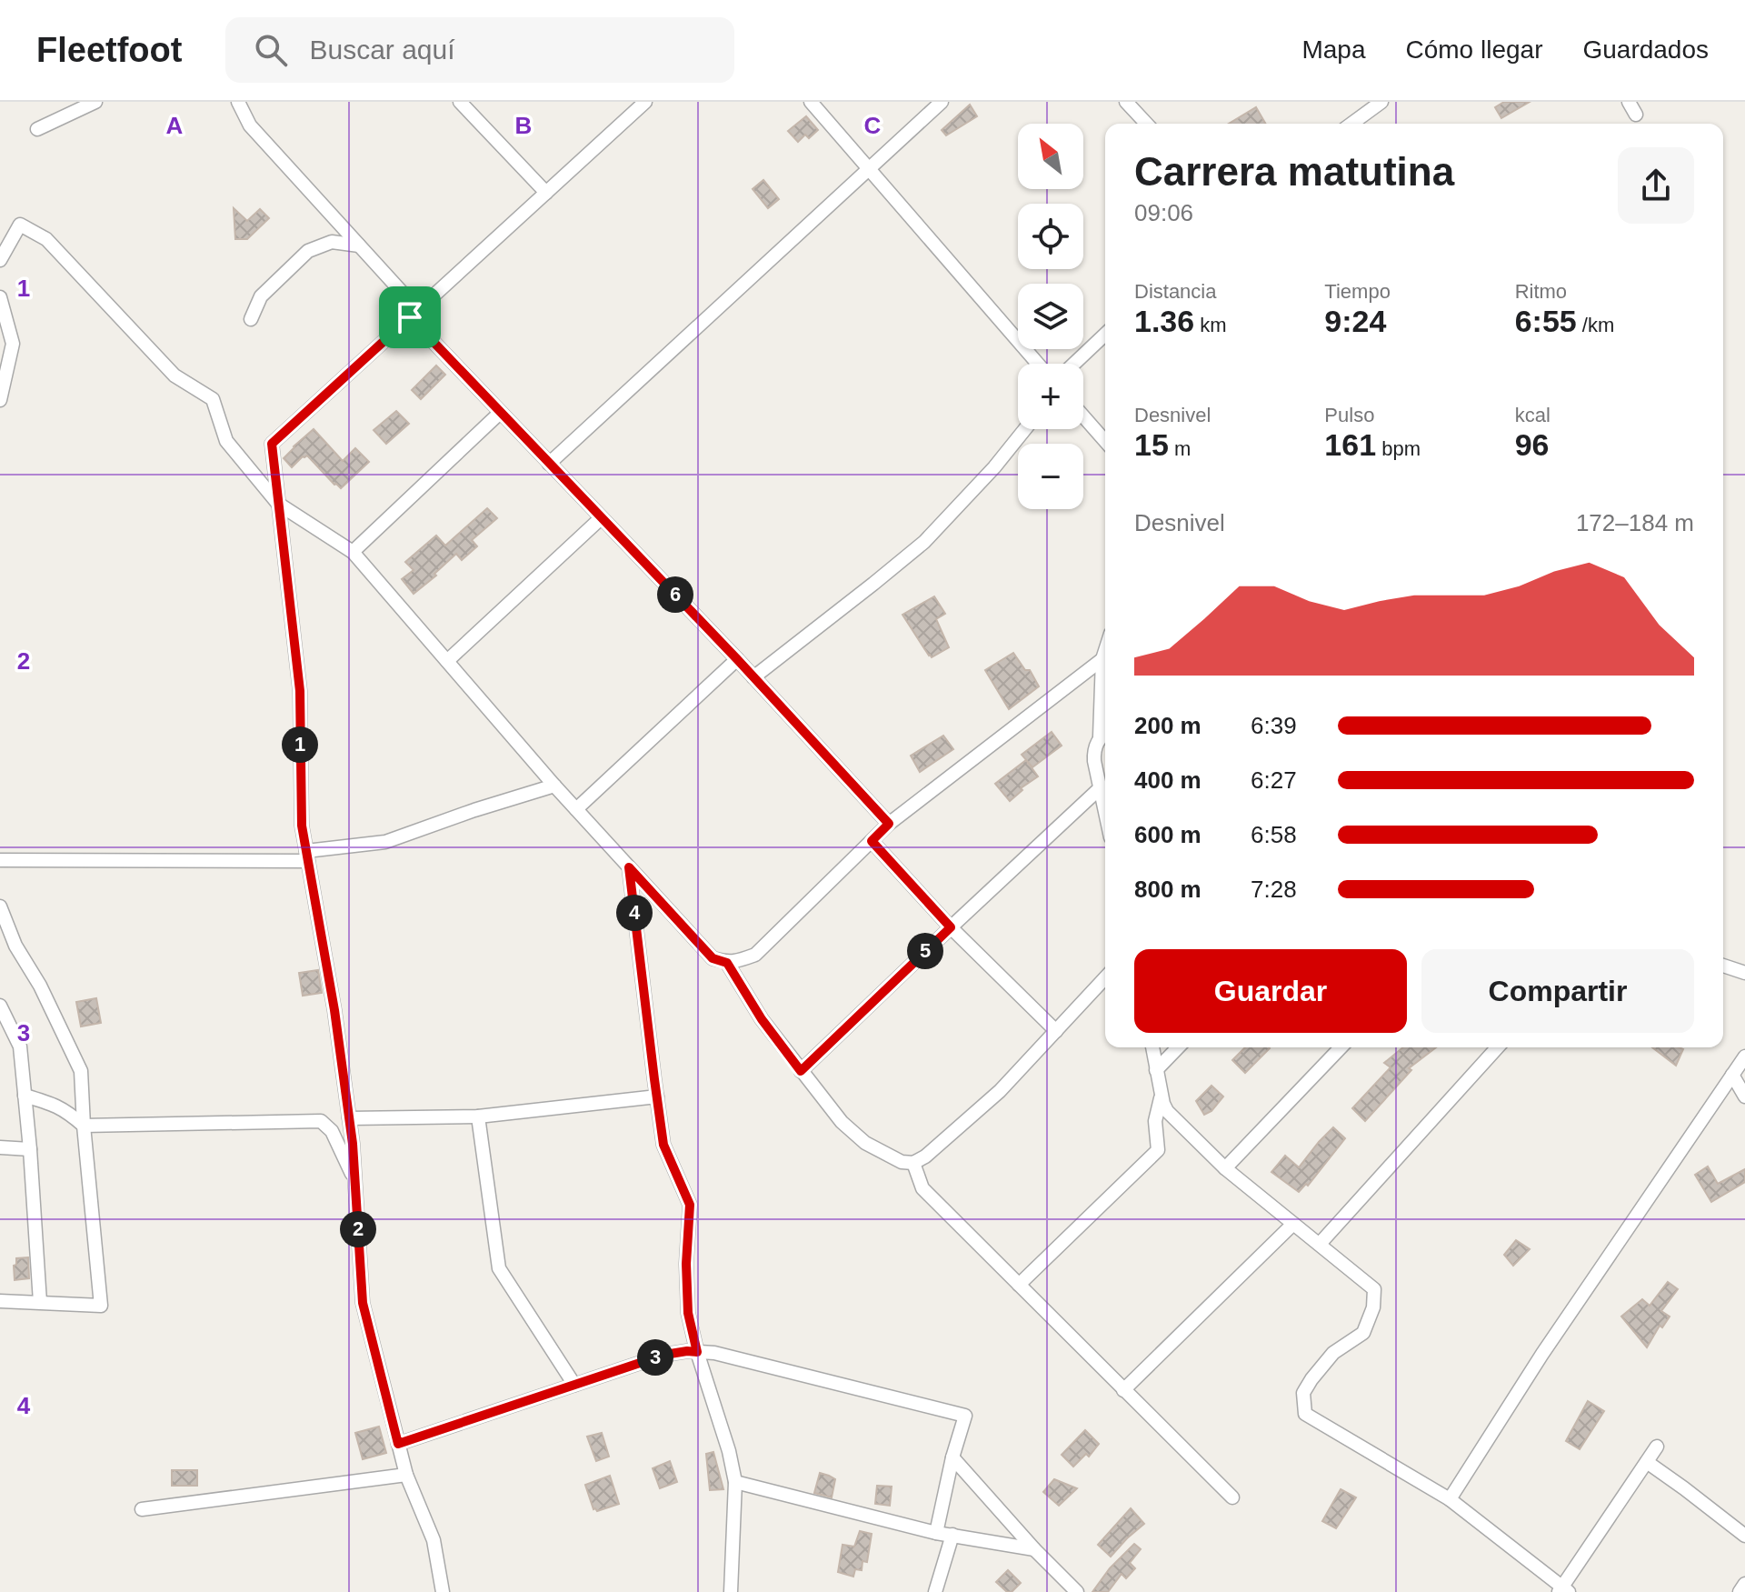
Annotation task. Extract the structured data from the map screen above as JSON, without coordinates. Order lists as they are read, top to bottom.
{
  "north": "top left",
  "page": {
    "header": "Fleetfoot",
    "search": "Buscar aquí",
    "nav": ["Mapa", "Cómo llegar", "Guardados"],
    "map_buttons": ["+", "−"],
    "heading": ["Carrera matutina", "09:06"],
    "stats": [
      ["Distancia", "1.36 km"],
      ["Tiempo", "9:24"],
      ["Ritmo", "6:55 /km"],
      ["Desnivel", "15 m"],
      ["Pulso", "161 bpm"],
      ["kcal", "96"]
    ],
    "chart": ["Desnivel", "172–184 m"],
    "pins": [
      "6",
      "1",
      "4",
      "5",
      "2",
      "3"
    ],
    "list": [
      {
        "name": "200 m",
        "note": "6:39"
      },
      {
        "name": "400 m",
        "note": "6:27"
      },
      {
        "name": "600 m",
        "note": "6:58"
      },
      {
        "name": "800 m",
        "note": "7:28"
      }
    ],
    "buttons": ["Guardar", "Compartir"]
  },
  "grid": {
    "columns": ["A", "B", "C"],
    "rows": [
      "1",
      "2",
      "3",
      "4"
    ]
  }
}
